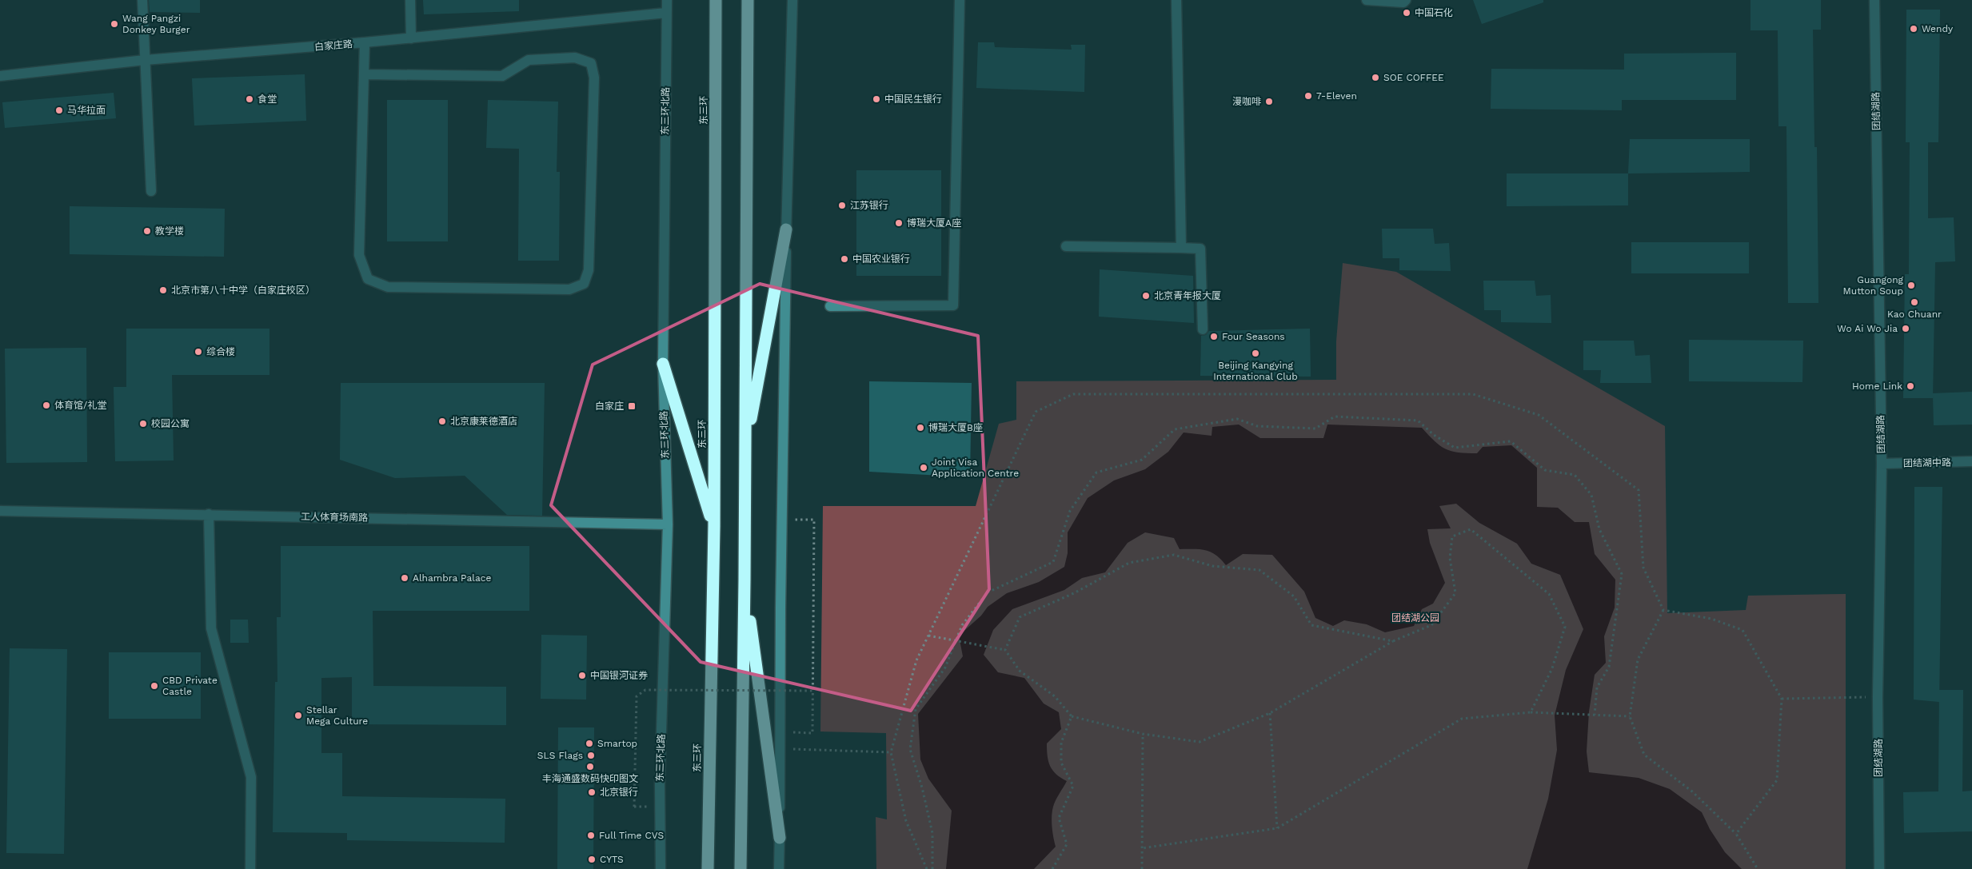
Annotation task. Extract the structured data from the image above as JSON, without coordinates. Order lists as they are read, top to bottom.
{
  "streets": {
    "highway": ["东三环"],
    "street": [
      "白家庄路",
      "东三环北路",
      "团结湖路",
      "团结湖中路",
      "工人体育场南路"
    ]
  },
  "crossings": [
    ["白家庄路", "东三环北路"],
    ["东三环北路", "工人体育场南路"],
    ["团结湖路", "团结湖中路"]
  ],
  "parks": ["团结湖公园"],
  "places": {
    "other": [
      "中国石化",
      "Wang Pangzi Donkey Burger",
      "Wendy",
      "SOE COFFEE",
      "7-Eleven",
      "食堂",
      "中国民生银行",
      "漫咖啡",
      "马华拉面",
      "江苏银行",
      "博瑞大厦A座",
      "教学楼",
      "中国农业银行",
      "Guangong Mutton Soup",
      "北京市第八十中学（白家庄校区）",
      "北京青年报大厦",
      "Kao Chuanr",
      "Wo Ai Wo Jia",
      "Four Seasons",
      "综合楼",
      "Beijing Kangying International Club",
      "Home Link",
      "体育馆/礼堂",
      "北京康莱德酒店",
      "校园公寓",
      "博瑞大厦B座",
      "Joint Visa Application Centre",
      "Alhambra Palace",
      "中国银河证券",
      "CBD Private Castle",
      "Stellar Mega Culture",
      "Smartop",
      "SLS Flags",
      "丰海通盛数码快印图文",
      "北京银行",
      "Full Time CVS",
      "CYTS"
    ],
    "transit": ["白家庄"]
  }
}
